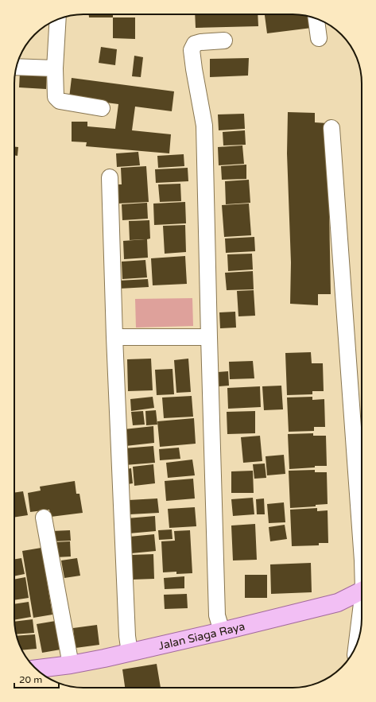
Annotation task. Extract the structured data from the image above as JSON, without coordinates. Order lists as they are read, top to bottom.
{
  "streets": {
    "main road": ["Jalan Siaga Raya"]
  },
  "scale_bar": "20 m"
}
